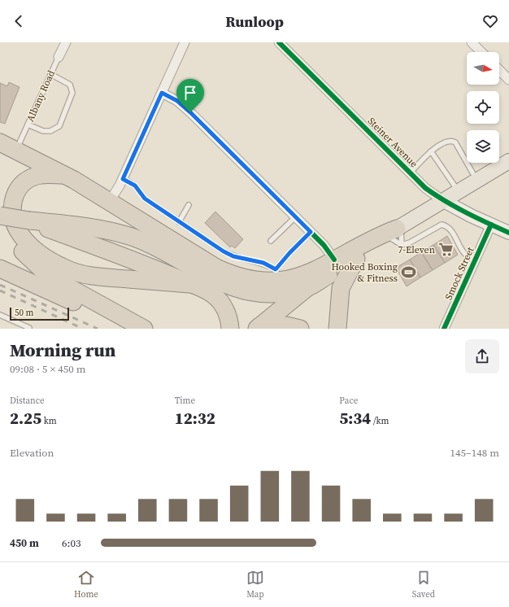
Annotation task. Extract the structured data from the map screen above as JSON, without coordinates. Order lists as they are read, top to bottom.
{
  "streets": {
    "street": ["Albany Road", "Steiner Avenue", "Smock Street"]
  },
  "crossings": [
    ["Steiner Avenue", "Smock Street"]
  ],
  "places": {
    "supermarket": ["7-Eleven"],
    "sports": ["Hooked Boxing & Fitness"]
  },
  "scale_bar": "50 m",
  "north": "right",
  "page": {
    "header": "Runloop",
    "scale": "50 m",
    "heading": ["Morning run", "09:08 · 5 × 450 m"],
    "stats": [
      ["Distance", "2.25 km"],
      ["Time", "12:32"],
      ["Pace", "5:34 /km"]
    ],
    "chart": ["Elevation", "145–148 m"],
    "list": [
      {
        "name": "450 m",
        "note": "6:03"
      }
    ],
    "tabs": ["Home", "Map", "Saved"]
  }
}
